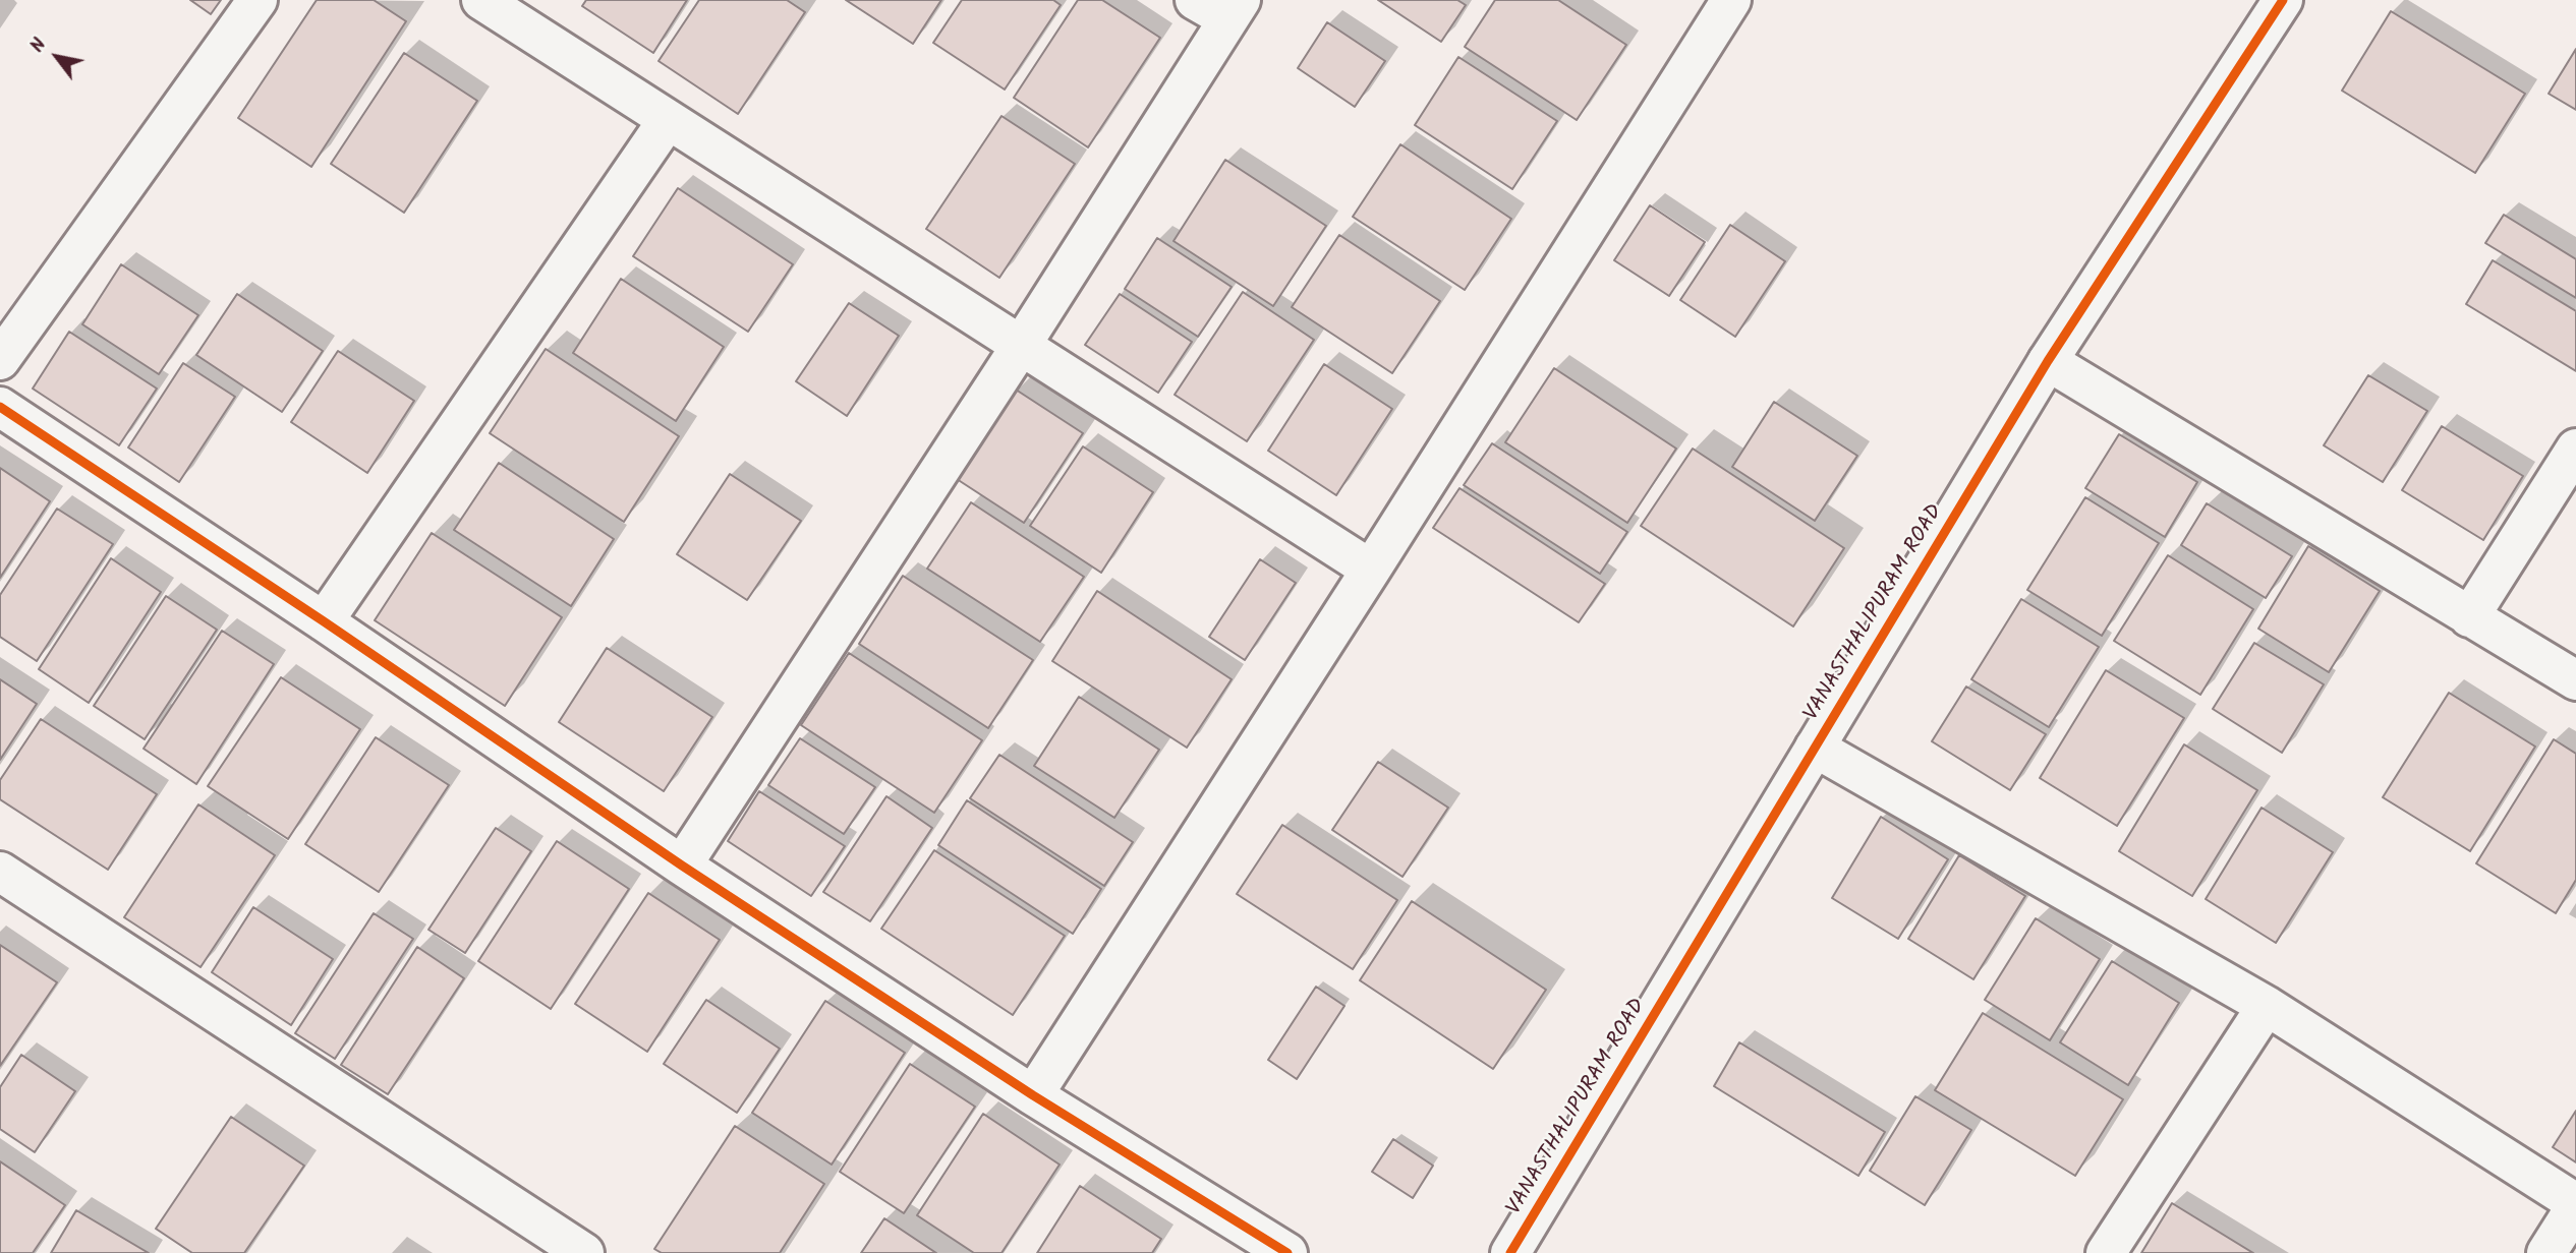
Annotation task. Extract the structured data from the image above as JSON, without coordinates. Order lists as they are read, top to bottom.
{
  "streets": {
    "street": ["VANASTHALIPURAM ROAD"]
  },
  "north": "top left"
}
